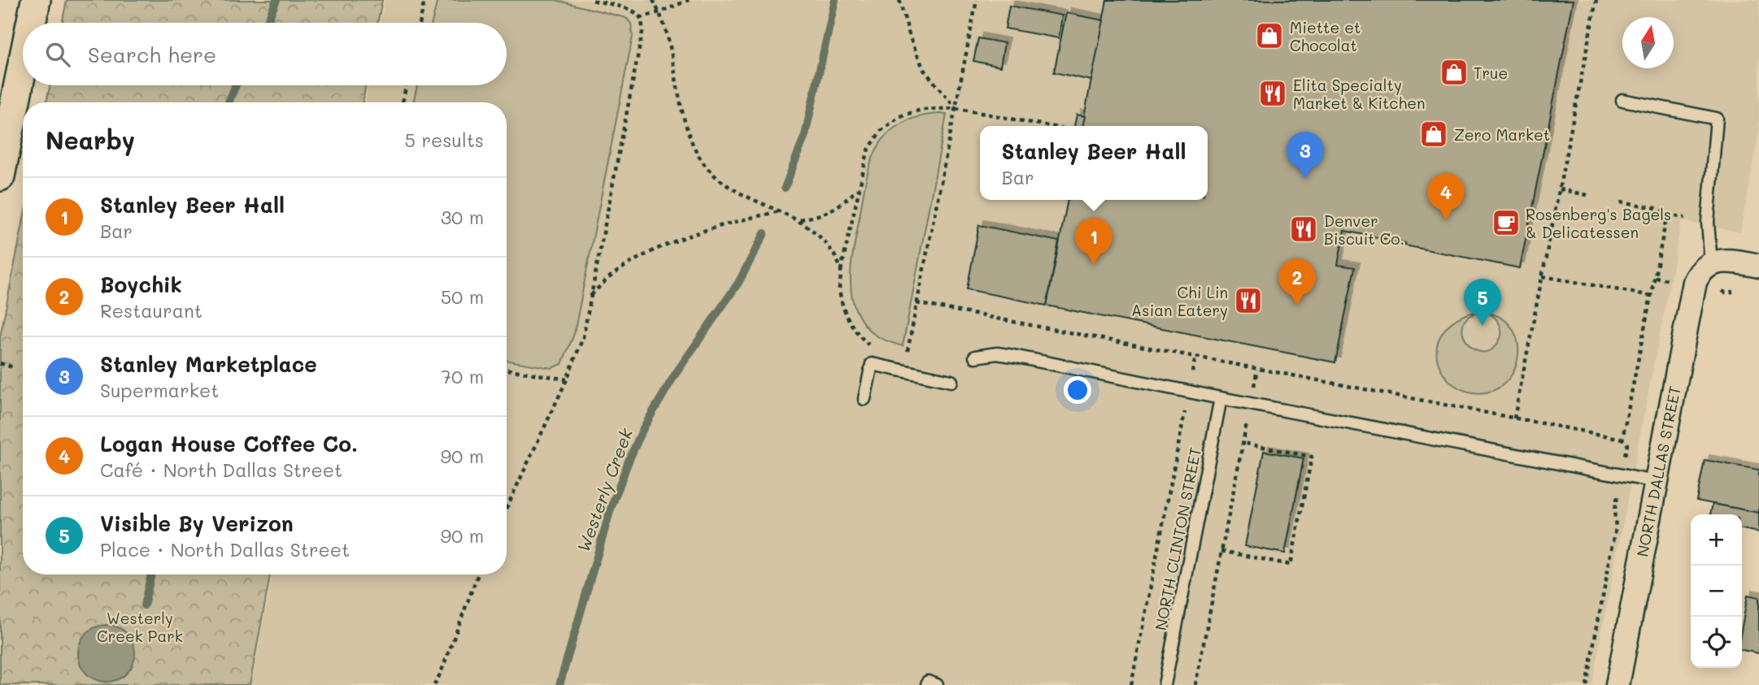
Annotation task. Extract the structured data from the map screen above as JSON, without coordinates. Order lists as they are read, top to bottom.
{
  "streets": {
    "street": ["NORTH DALLAS STREET"],
    "lane": ["NORTH CLINTON STREET"]
  },
  "water": ["Westerly Creek"],
  "parks": ["Westerly Creek Park"],
  "places": {
    "shop": ["Miette et Chocolat", "True", "Zero Market"],
    "restaurant": ["Elita Specialty Market & Kitchen", "Denver Biscuit Co.", "Chi Lin Asian Eatery"],
    "cafe": ["Rosenberg's Bagels & Delicatessen"]
  },
  "north": "top",
  "page": {
    "search": "Search here",
    "heading": ["Nearby", "5 results"],
    "popup": ["Stanley Beer Hall", "Bar"],
    "pins": [
      "3",
      "4",
      "1",
      "2",
      "5"
    ],
    "list": [
      {
        "mark": "1",
        "name": "Stanley Beer Hall",
        "note": "Bar",
        "value": "30 m"
      },
      {
        "mark": "2",
        "name": "Boychik",
        "note": "Restaurant",
        "value": "50 m"
      },
      {
        "mark": "3",
        "name": "Stanley Marketplace",
        "note": "Supermarket",
        "value": "70 m"
      },
      {
        "mark": "4",
        "name": "Logan House Coffee Co.",
        "note": "Café · North Dallas Street",
        "value": "90 m"
      },
      {
        "mark": "5",
        "name": "Visible By Verizon",
        "note": "Place · North Dallas Street",
        "value": "90 m"
      }
    ],
    "map_buttons": ["+", "−"]
  }
}
